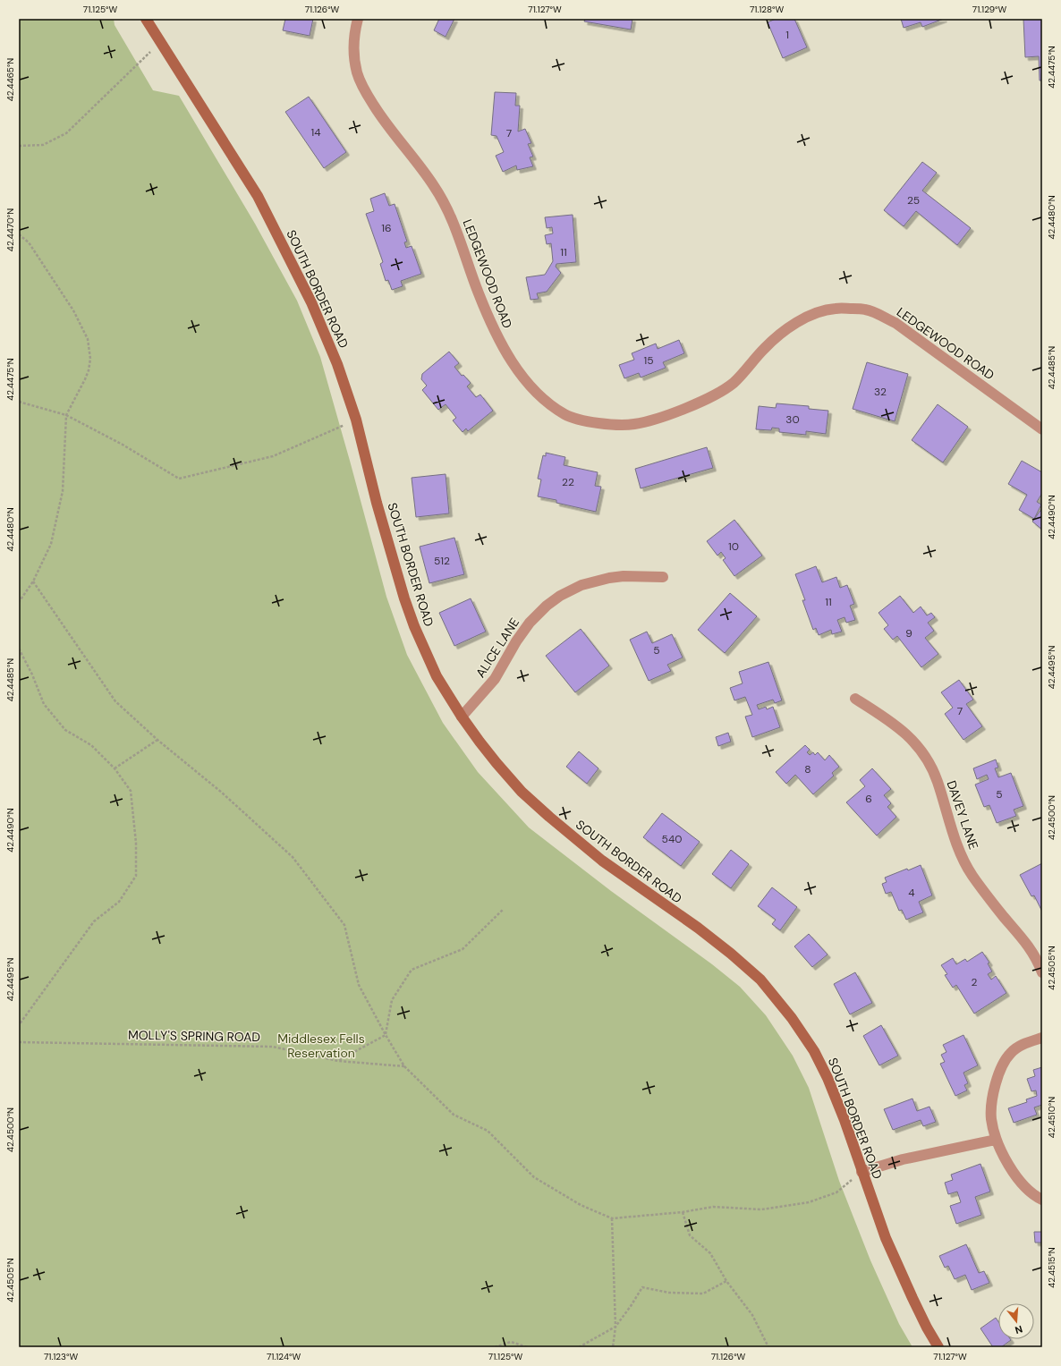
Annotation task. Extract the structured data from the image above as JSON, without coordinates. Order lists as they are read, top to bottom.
{
  "streets": {
    "main road": ["SOUTH BORDER ROAD"],
    "street": ["LEDGEWOOD ROAD", "ALICE LANE", "DAVEY LANE"],
    "path": ["MOLLY'S SPRING ROAD"]
  },
  "crossings": [
    ["SOUTH BORDER ROAD", "ALICE LANE"]
  ],
  "parks": ["Middlesex Fells Reservation"],
  "house_numbers": [
    "1",
    "14",
    "7",
    "25",
    "16",
    "11",
    "15",
    "32",
    "30",
    "22",
    "10",
    "512",
    "11",
    "9",
    "5",
    "7",
    "8",
    "5",
    "6",
    "540",
    "4",
    "2"
  ],
  "north": "bottom",
  "coordinates": [
    "71.125°W",
    "71.126°W",
    "71.127°W",
    "71.128°W",
    "71.129°W",
    "42.4475°N",
    "42.4465°N",
    "42.4480°N",
    "42.4470°N",
    "42.4485°N",
    "42.4490°N",
    "42.4495°N",
    "42.4500°N",
    "42.4505°N",
    "42.4510°N",
    "42.4515°N",
    "71.123°W",
    "71.124°W"
  ]
}
